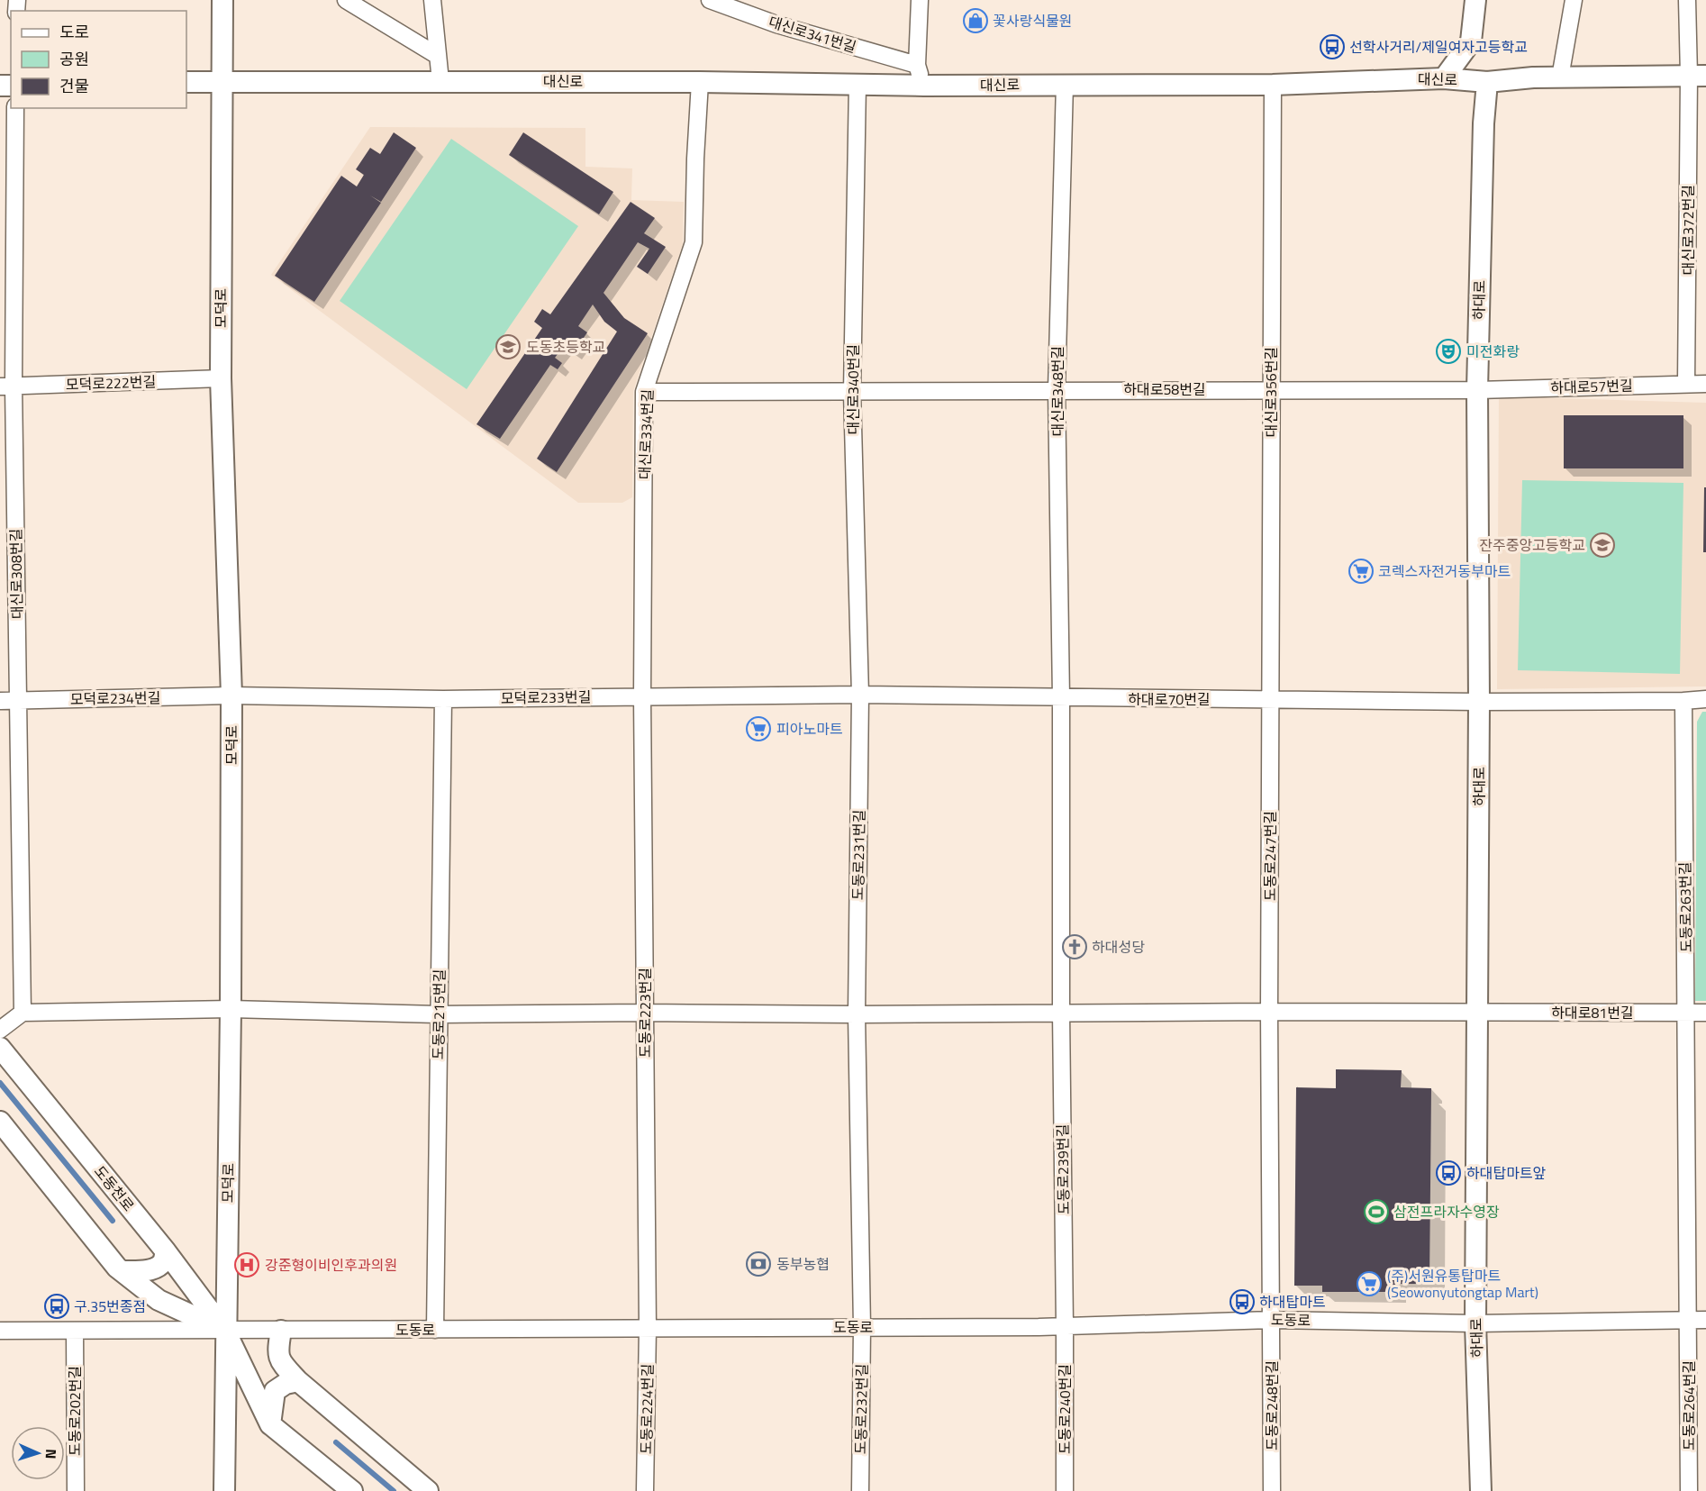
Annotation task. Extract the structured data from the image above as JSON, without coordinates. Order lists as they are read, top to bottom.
{
  "streets": {
    "street": [
      "대신로341번길",
      "대신로",
      "대신로372번길",
      "하대로",
      "모덕로",
      "모덕로222번길",
      "하대로57번길",
      "대신로340번길",
      "하대로58번길",
      "대신로348번길",
      "대신로356번길",
      "대신로334번길",
      "대신로308번길",
      "모덕로233번길",
      "모덕로234번길",
      "하대로70번길",
      "도동로231번길",
      "도동로247번길",
      "도동로263번길",
      "도동로223번길",
      "하대로81번길",
      "도동로215번길",
      "도동로239번길",
      "도동천로",
      "도동로",
      "도동로248번길",
      "도동로264번길",
      "도동로224번길",
      "도동로232번길",
      "도동로240번길",
      "도동로202번길"
    ]
  },
  "crossings": [
    ["대신로", "대신로372번길"],
    ["대신로", "하대로"],
    ["대신로", "모덕로"],
    ["대신로", "대신로340번길"],
    ["대신로", "대신로348번길"],
    ["대신로", "대신로356번길"],
    ["대신로", "대신로334번길"],
    ["대신로372번길", "하대로57번길"],
    ["하대로", "하대로57번길"],
    ["하대로", "하대로58번길"],
    ["하대로", "하대로70번길"],
    ["하대로", "하대로81번길"],
    ["하대로", "도동로"],
    ["모덕로", "모덕로222번길"],
    ["모덕로", "모덕로233번길"],
    ["모덕로", "모덕로234번길"],
    ["모덕로", "도동천로"],
    ["모덕로", "도동로"],
    ["모덕로222번길", "대신로308번길"],
    ["하대로57번길", "하대로58번길"],
    ["대신로340번길", "하대로58번길"],
    ["대신로340번길", "모덕로233번길"],
    ["대신로340번길", "하대로70번길"],
    ["대신로340번길", "도동로231번길"],
    ["하대로58번길", "대신로348번길"],
    ["하대로58번길", "대신로356번길"],
    ["하대로58번길", "대신로334번길"],
    ["대신로348번길", "하대로70번길"],
    ["대신로348번길", "도동로239번길"],
    ["대신로356번길", "하대로70번길"],
    ["대신로356번길", "도동로247번길"],
    ["대신로334번길", "모덕로233번길"],
    ["대신로334번길", "도동로223번길"],
    ["대신로308번길", "모덕로234번길"],
    ["모덕로233번길", "모덕로234번길"],
    ["모덕로233번길", "하대로70번길"],
    ["모덕로233번길", "도동로231번길"],
    ["모덕로233번길", "도동로223번길"],
    ["모덕로233번길", "도동로215번길"],
    ["하대로70번길", "도동로231번길"],
    ["하대로70번길", "도동로247번길"],
    ["하대로70번길", "도동로239번길"],
    ["도동로231번길", "도동로"],
    ["도동로231번길", "도동로232번길"],
    ["도동로247번길", "도동로"],
    ["도동로247번길", "도동로248번길"],
    ["도동로263번길", "하대로81번길"],
    ["도동로263번길", "도동로"],
    ["도동로263번길", "도동로264번길"],
    ["도동로223번길", "도동로"],
    ["도동로223번길", "도동로224번길"],
    ["도동로215번길", "도동로"],
    ["도동로239번길", "도동로"],
    ["도동로239번길", "도동로240번길"],
    ["도동천로", "도동로"],
    ["도동로", "도동로248번길"],
    ["도동로", "도동로264번길"],
    ["도동로", "도동로224번길"],
    ["도동로", "도동로232번길"],
    ["도동로", "도동로240번길"],
    ["도동로", "도동로202번길"]
  ],
  "places": {
    "shop": ["꽃사랑식물원"],
    "bus stop": [
      "선학사거리/제일여자고등학교",
      "하대탑마트앞",
      "하대탑마트",
      "구.35번종점"
    ],
    "school or university": ["도동초등학교", "잔주중앙고등학교"],
    "theatre": ["미전화랑"],
    "supermarket": ["코렉스자전거동부마트", "피아노마트", "(주)서원유통탑마트 (Seowonyutongtap Mart)"],
    "church": ["하대성당"],
    "sports": ["삼전프라자수영장"],
    "bank": ["동부농협"],
    "hospital": ["강준형이비인후과의원"]
  },
  "legend": ["도로", "공원", "건물"],
  "north": "right"
}
